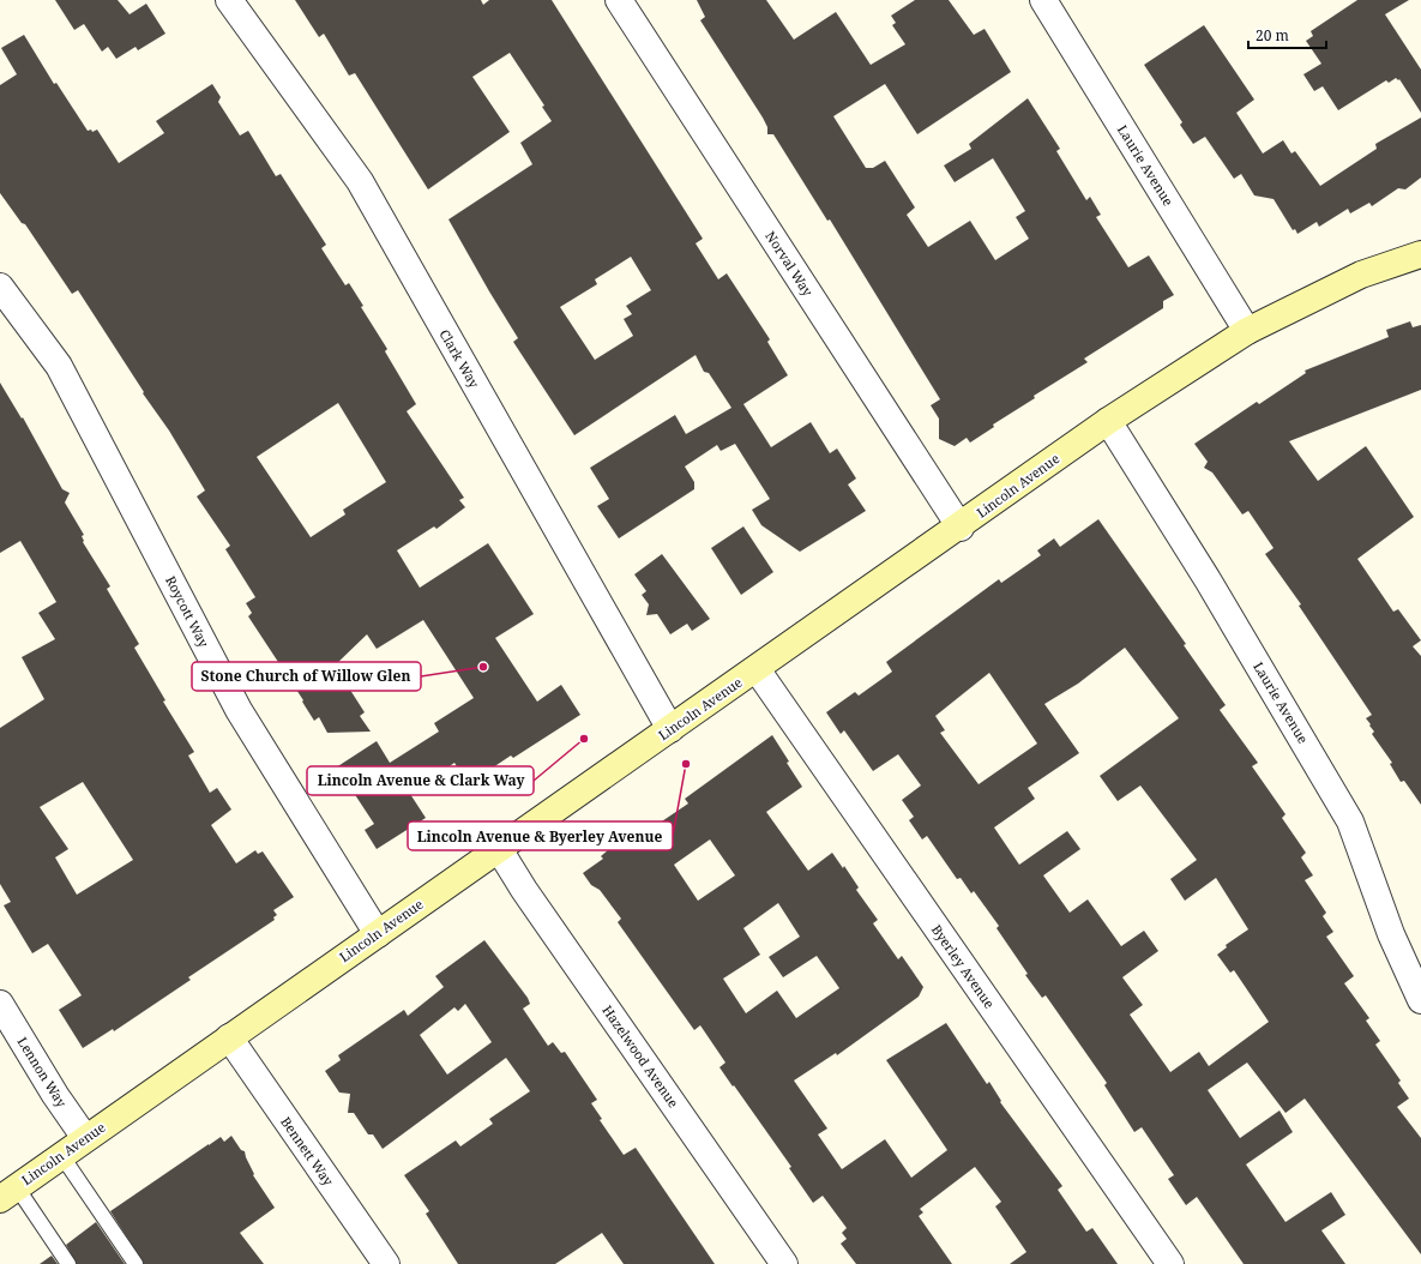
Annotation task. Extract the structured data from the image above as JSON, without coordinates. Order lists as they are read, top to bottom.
{
  "streets": {
    "main road": ["Lincoln Avenue"],
    "street": [
      "Laurie Avenue",
      "Norval Way",
      "Clark Way",
      "Roycott Way",
      "Byerley Avenue",
      "Hazelwood Avenue",
      "Lennon Way",
      "Bennett Way"
    ]
  },
  "crossings": [
    ["Laurie Avenue", "Lincoln Avenue"],
    ["Norval Way", "Lincoln Avenue"],
    ["Clark Way", "Lincoln Avenue"],
    ["Lincoln Avenue", "Roycott Way"],
    ["Lincoln Avenue", "Byerley Avenue"],
    ["Lincoln Avenue", "Hazelwood Avenue"],
    ["Lincoln Avenue", "Lennon Way"],
    ["Lincoln Avenue", "Bennett Way"]
  ],
  "places": ["Stone Church of Willow Glen", "Lincoln Avenue & Clark Way", "Lincoln Avenue & Byerley Avenue"],
  "scale_bar": "20 m"
}
